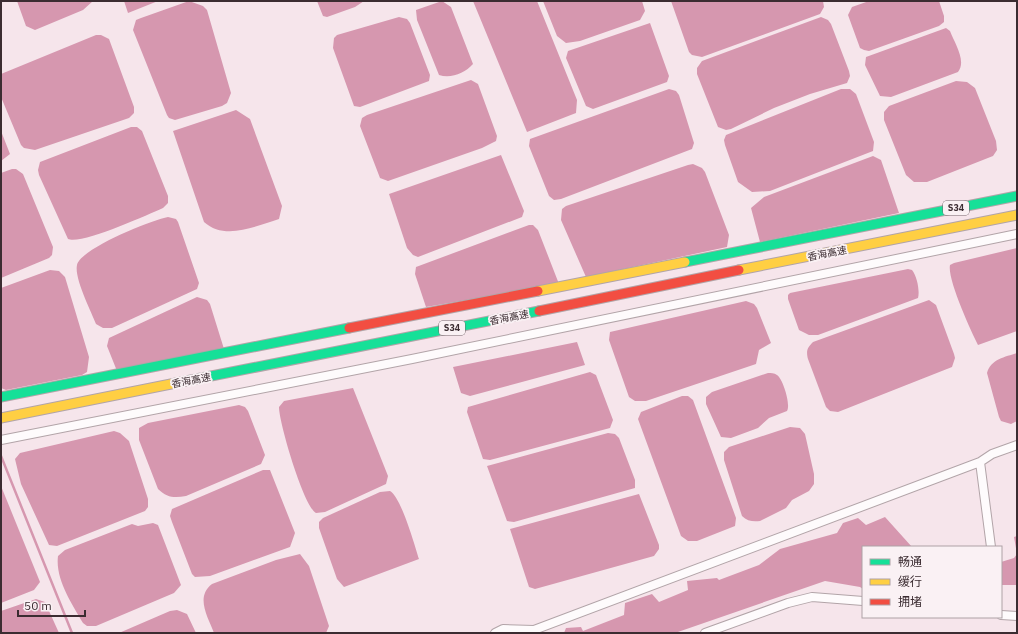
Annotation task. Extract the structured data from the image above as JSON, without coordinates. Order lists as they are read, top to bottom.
{
  "streets": {
    "highway": ["S34", "香海高速"]
  },
  "legend": ["畅通", "缓行", "拥堵"],
  "scale_bar": "50 m"
}
